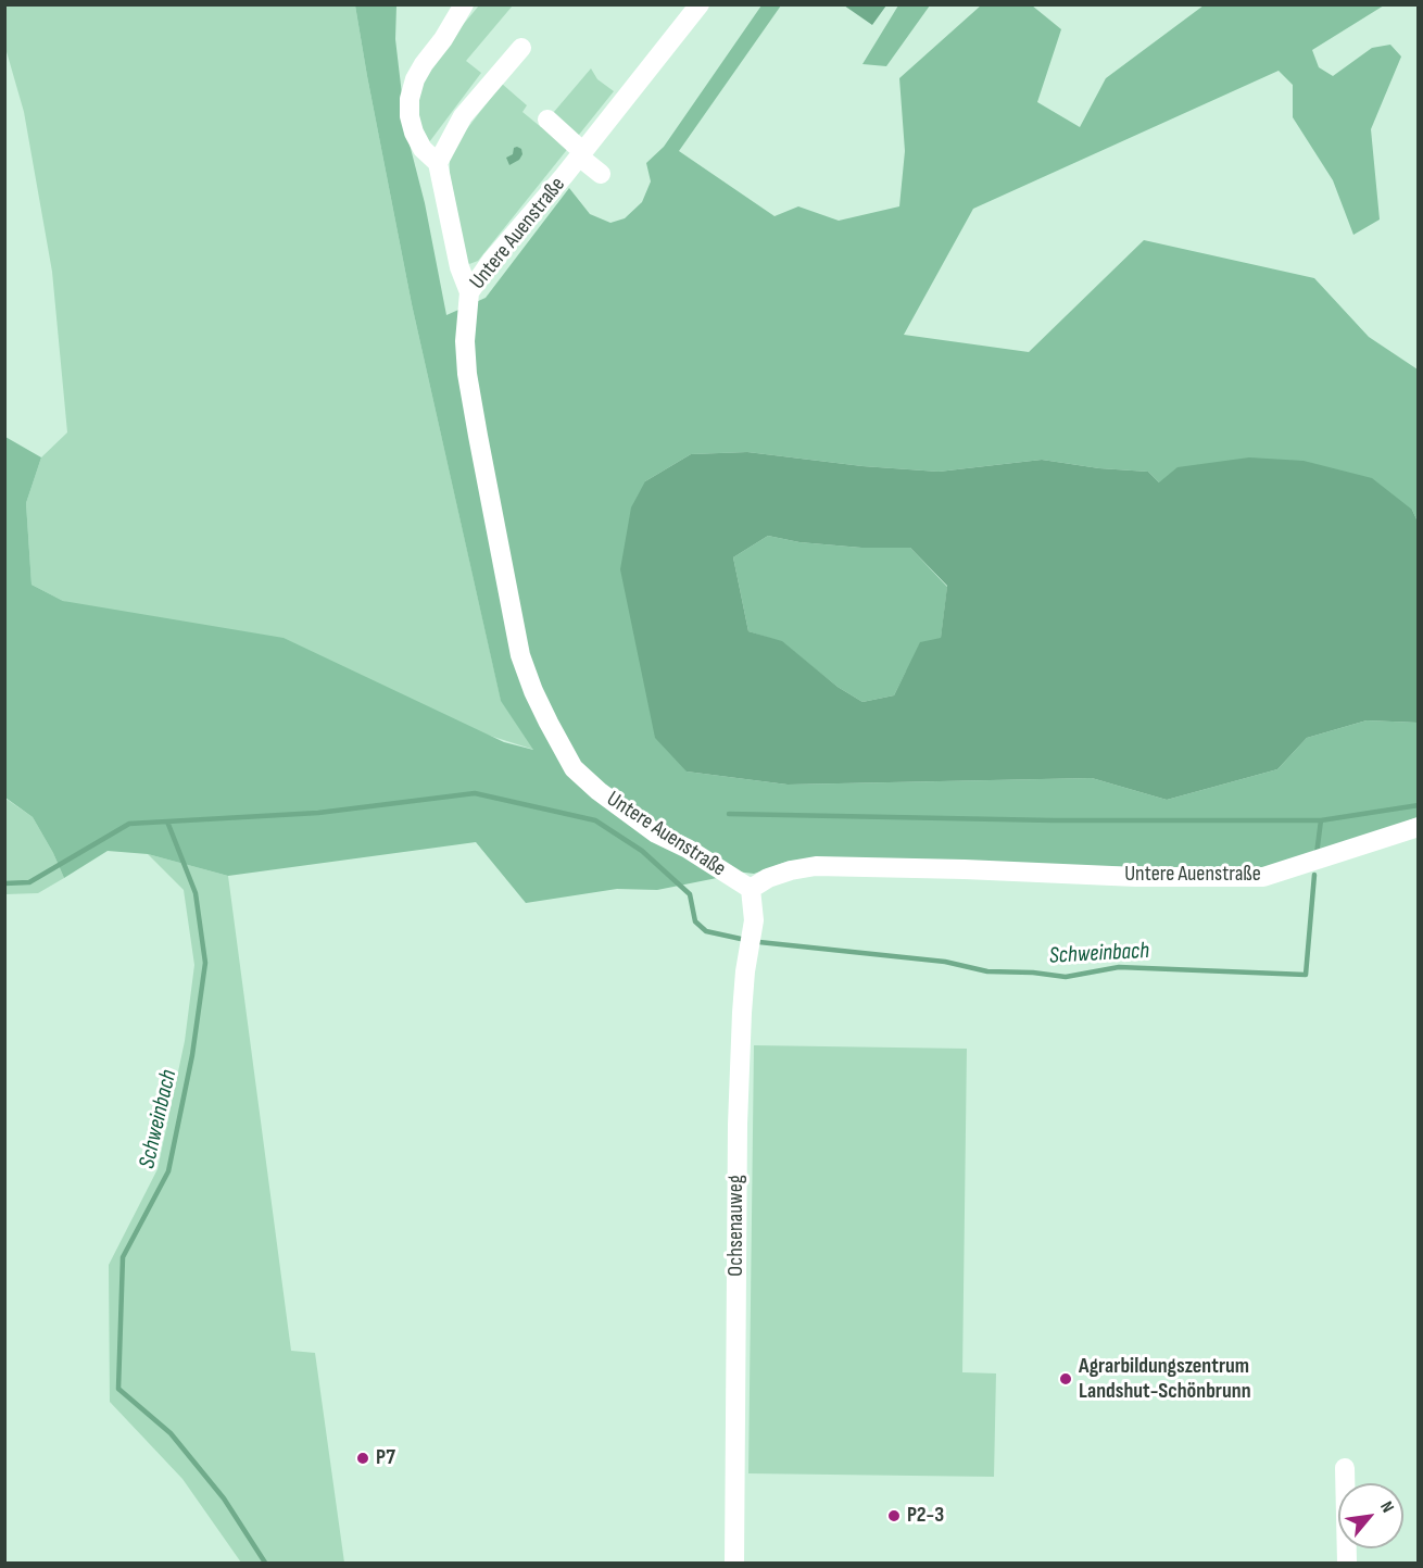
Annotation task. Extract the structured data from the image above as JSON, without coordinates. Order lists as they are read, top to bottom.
{
  "streets": {
    "street": ["Untere Auenstraße", "Ochsenauweg"]
  },
  "crossings": [
    ["Untere Auenstraße", "Ochsenauweg"]
  ],
  "water": ["Schweinbach"],
  "places": ["Agrarbildungszentrum Landshut-Schönbrunn", "P7", "P2-3"],
  "north": "top right"
}
